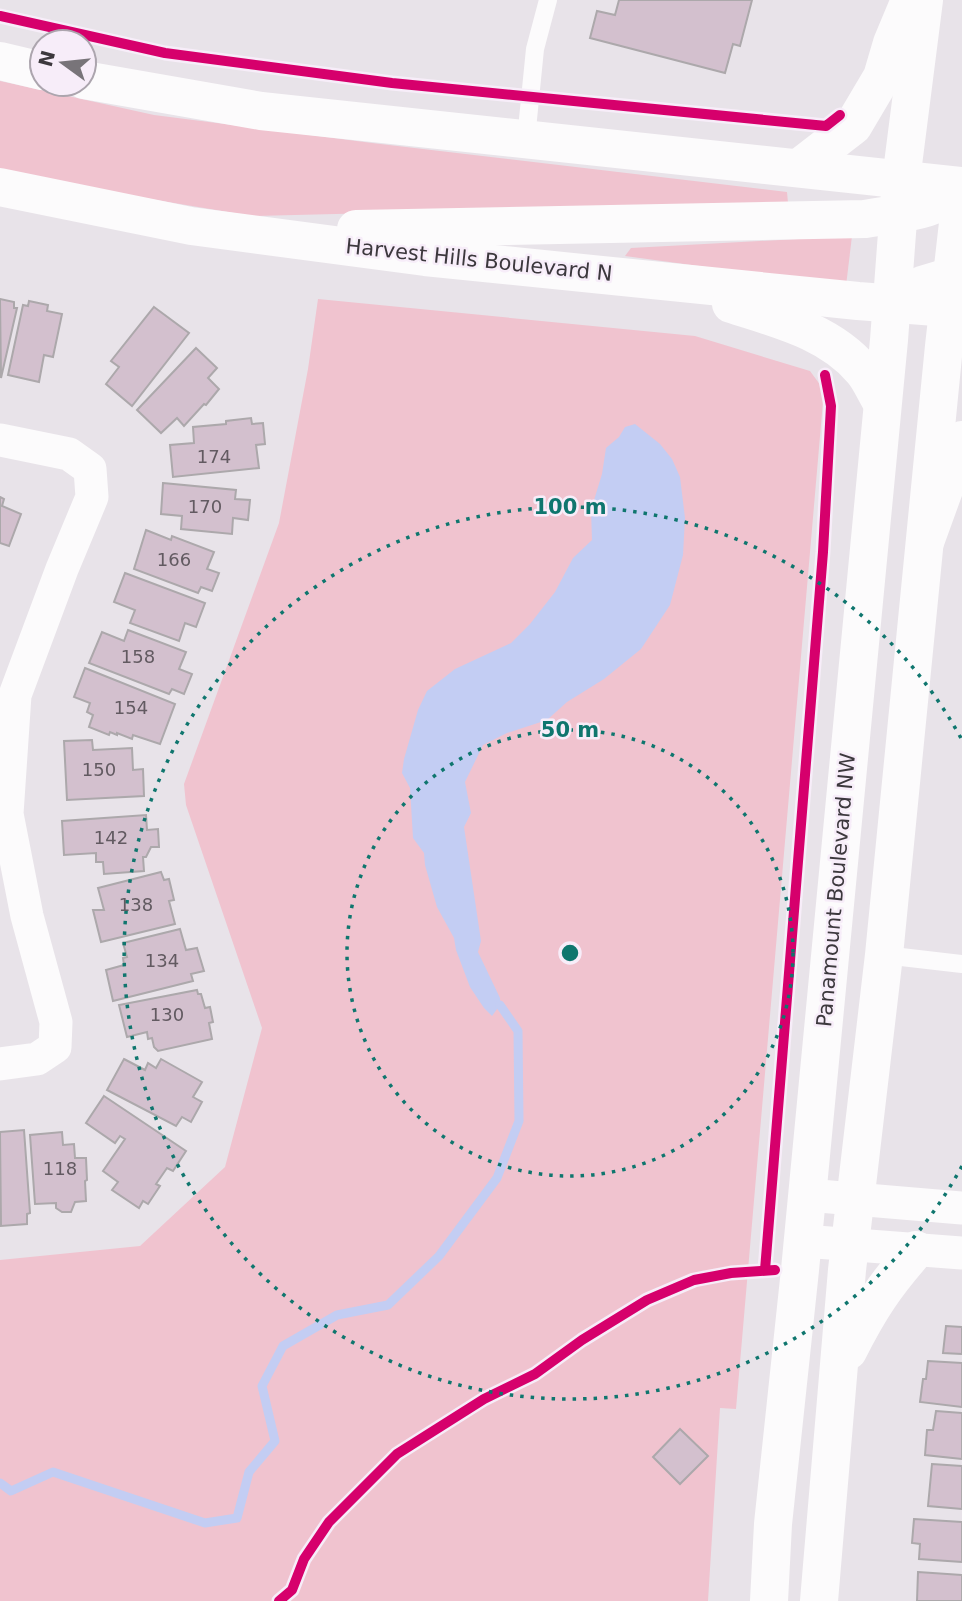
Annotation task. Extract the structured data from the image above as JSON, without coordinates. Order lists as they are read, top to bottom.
{
  "streets": {
    "main road": ["Harvest Hills Boulevard N", "Panamount Boulevard NW"]
  },
  "crossings": [
    ["Harvest Hills Boulevard N", "Panamount Boulevard NW"]
  ],
  "house_numbers": [
    "174",
    "170",
    "166",
    "158",
    "154",
    "150",
    "142",
    "138",
    "134",
    "130",
    "118"
  ],
  "north": "left",
  "rings": ["100 m", "50 m"]
}
